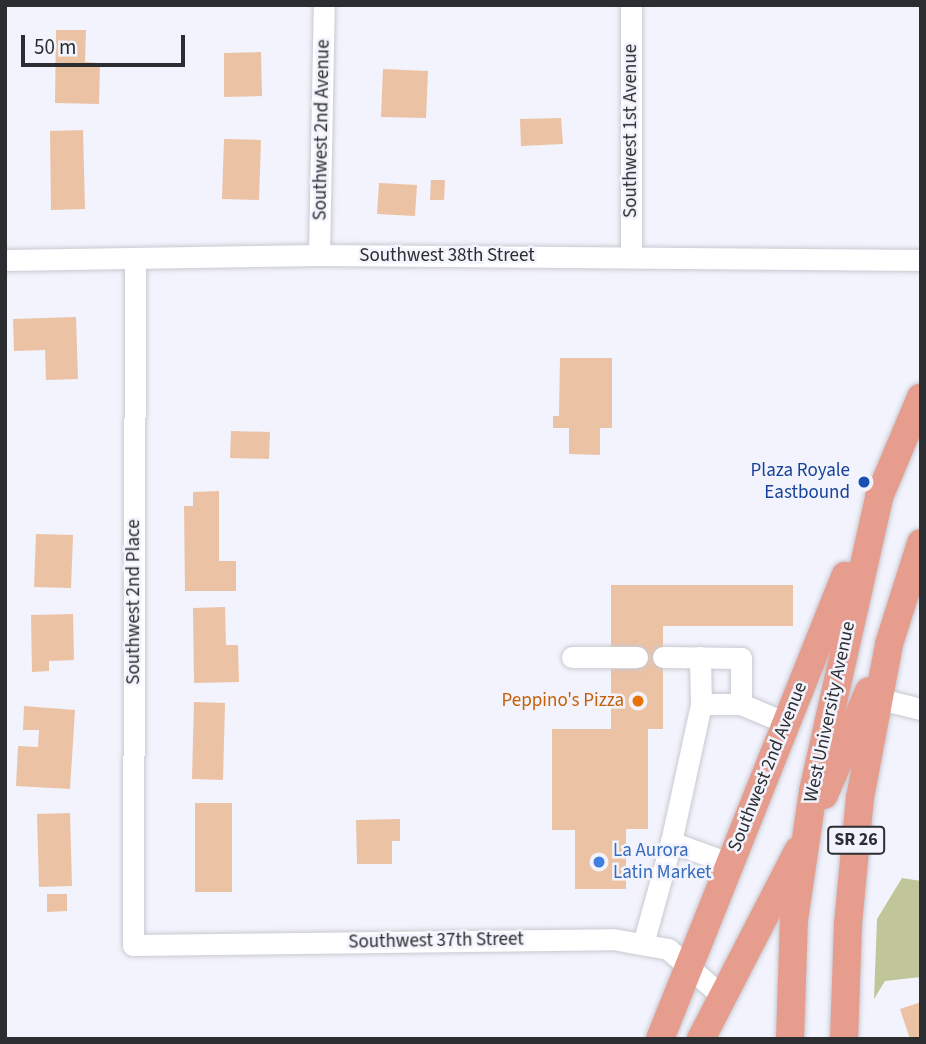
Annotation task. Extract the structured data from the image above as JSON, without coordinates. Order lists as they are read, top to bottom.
{
  "streets": {
    "main road": ["Southwest 2nd Avenue", "West University Avenue", "SR 26"],
    "street": [
      "Southwest 1st Avenue",
      "Southwest 38th Street",
      "Southwest 2nd Place",
      "Southwest 37th Street"
    ]
  },
  "crossings": [
    ["Southwest 2nd Avenue", "Southwest 38th Street"],
    ["Southwest 2nd Avenue", "West University Avenue"],
    ["Southwest 2nd Avenue", "Southwest 37th Street"],
    ["Southwest 1st Avenue", "Southwest 38th Street"],
    ["Southwest 38th Street", "Southwest 2nd Place"],
    ["Southwest 2nd Place", "Southwest 37th Street"]
  ],
  "places": ["Plaza Royale Eastbound", "Peppino's Pizza", "La Aurora Latin Market"],
  "scale_bar": "50 m"
}
